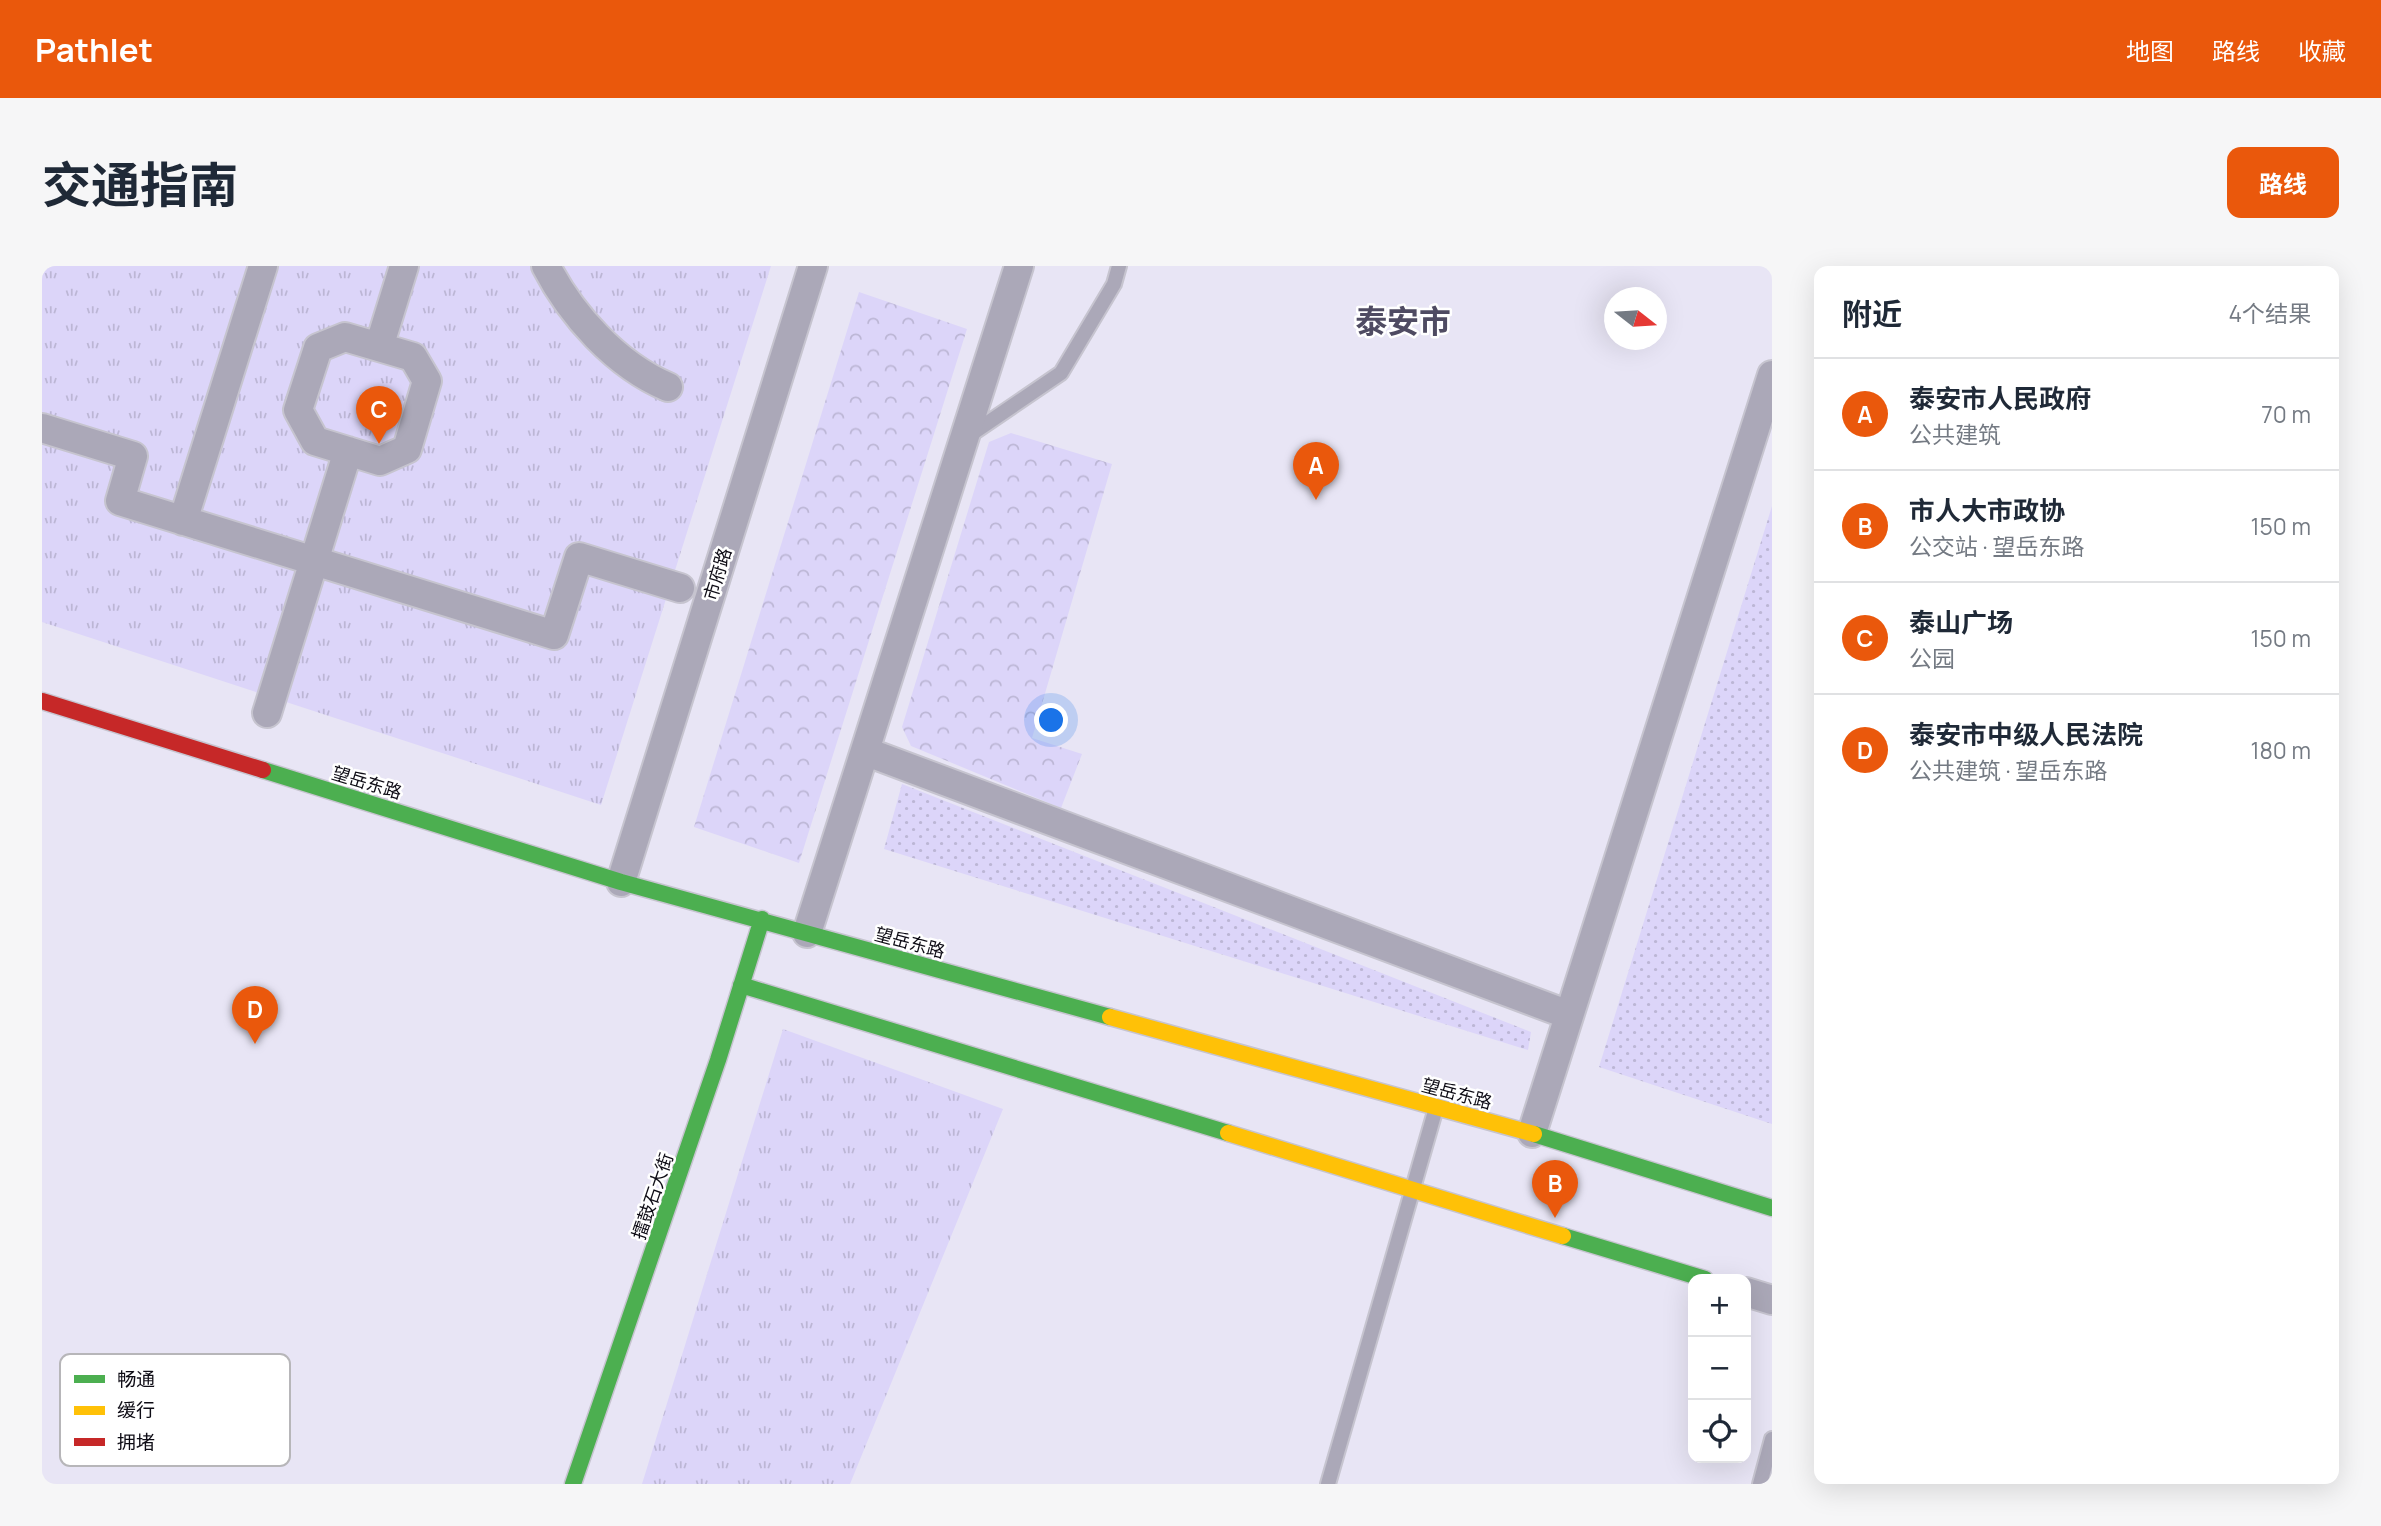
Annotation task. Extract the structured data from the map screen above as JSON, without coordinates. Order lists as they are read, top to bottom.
{
  "streets": {
    "street": ["市府路", "望岳东路", "擂鼓石大街"]
  },
  "crossings": [
    ["市府路", "望岳东路"],
    ["望岳东路", "擂鼓石大街"]
  ],
  "districts": ["泰安市"],
  "legend": ["畅通", "缓行", "拥堵"],
  "north": "right",
  "page": {
    "header": "Pathlet",
    "nav": ["地图", "路线", "收藏"],
    "title": "交通指南",
    "buttons": "路线",
    "heading": ["附近", "4个结果"],
    "list": [
      {
        "mark": "A",
        "name": "泰安市人民政府",
        "note": "公共建筑",
        "value": "70 m"
      },
      {
        "mark": "B",
        "name": "市人大市政协",
        "note": "公交站 · 望岳东路",
        "value": "150 m"
      },
      {
        "mark": "C",
        "name": "泰山广场",
        "note": "公园",
        "value": "150 m"
      },
      {
        "mark": "D",
        "name": "泰安市中级人民法院",
        "note": "公共建筑 · 望岳东路",
        "value": "180 m"
      }
    ],
    "pins": [
      "C",
      "A",
      "D",
      "B"
    ],
    "map_buttons": ["+", "−"]
  }
}
